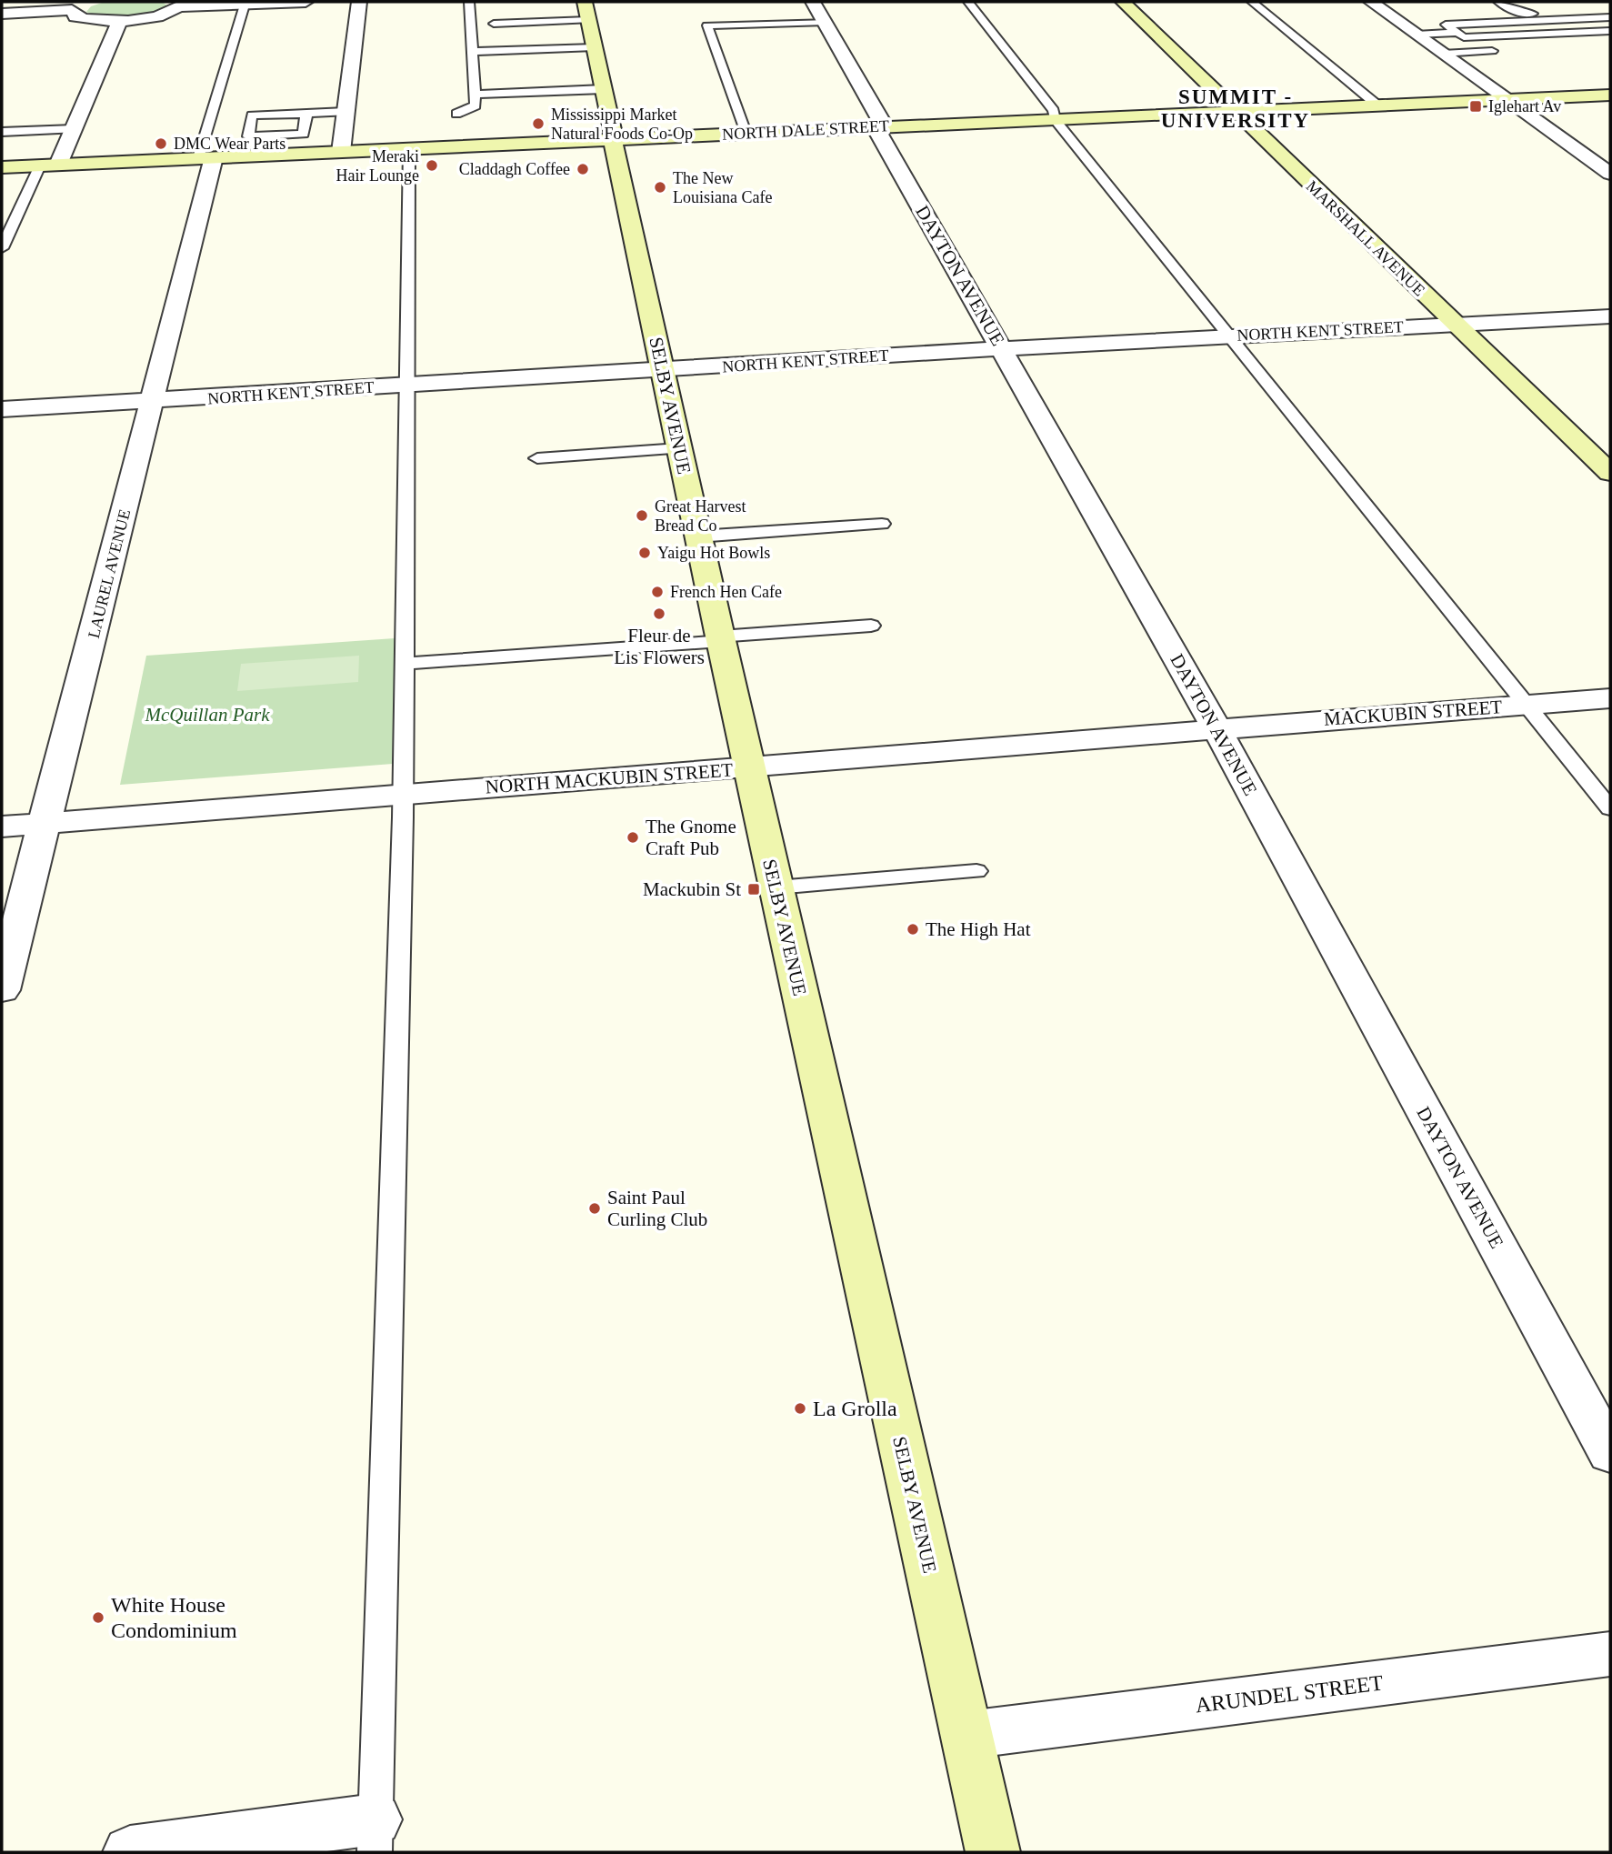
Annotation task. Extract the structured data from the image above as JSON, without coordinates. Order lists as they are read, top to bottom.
{
  "streets": {
    "street": [
      "NORTH DALE STREET",
      "MARSHALL AVENUE",
      "DAYTON AVENUE",
      "NORTH KENT STREET",
      "SELBY AVENUE",
      "LAUREL AVENUE",
      "MACKUBIN STREET",
      "NORTH MACKUBIN STREET",
      "ARUNDEL STREET"
    ]
  },
  "crossings": [
    ["NORTH DALE STREET", "MARSHALL AVENUE"],
    ["NORTH DALE STREET", "DAYTON AVENUE"],
    ["NORTH DALE STREET", "SELBY AVENUE"],
    ["NORTH DALE STREET", "LAUREL AVENUE"],
    ["MARSHALL AVENUE", "NORTH KENT STREET"],
    ["DAYTON AVENUE", "NORTH KENT STREET"],
    ["DAYTON AVENUE", "MACKUBIN STREET"],
    ["DAYTON AVENUE", "NORTH MACKUBIN STREET"],
    ["NORTH KENT STREET", "SELBY AVENUE"],
    ["NORTH KENT STREET", "LAUREL AVENUE"],
    ["SELBY AVENUE", "NORTH MACKUBIN STREET"],
    ["SELBY AVENUE", "ARUNDEL STREET"],
    ["LAUREL AVENUE", "NORTH MACKUBIN STREET"],
    ["MACKUBIN STREET", "NORTH MACKUBIN STREET"]
  ],
  "districts": ["SUMMIT - UNIVERSITY"],
  "parks": ["McQuillan Park"],
  "places": {
    "transit": ["Iglehart Av", "Mackubin St"],
    "other": [
      "Mississippi Market Natural Foods Co-Op",
      "DMC Wear Parts",
      "Meraki Hair Lounge",
      "Claddagh Coffee",
      "The New Louisiana Cafe",
      "Great Harvest Bread Co",
      "Yaigu Hot Bowls",
      "French Hen Cafe",
      "Fleur de Lis Flowers",
      "The Gnome Craft Pub",
      "The High Hat",
      "Saint Paul Curling Club",
      "La Grolla",
      "White House Condominium"
    ]
  }
}
